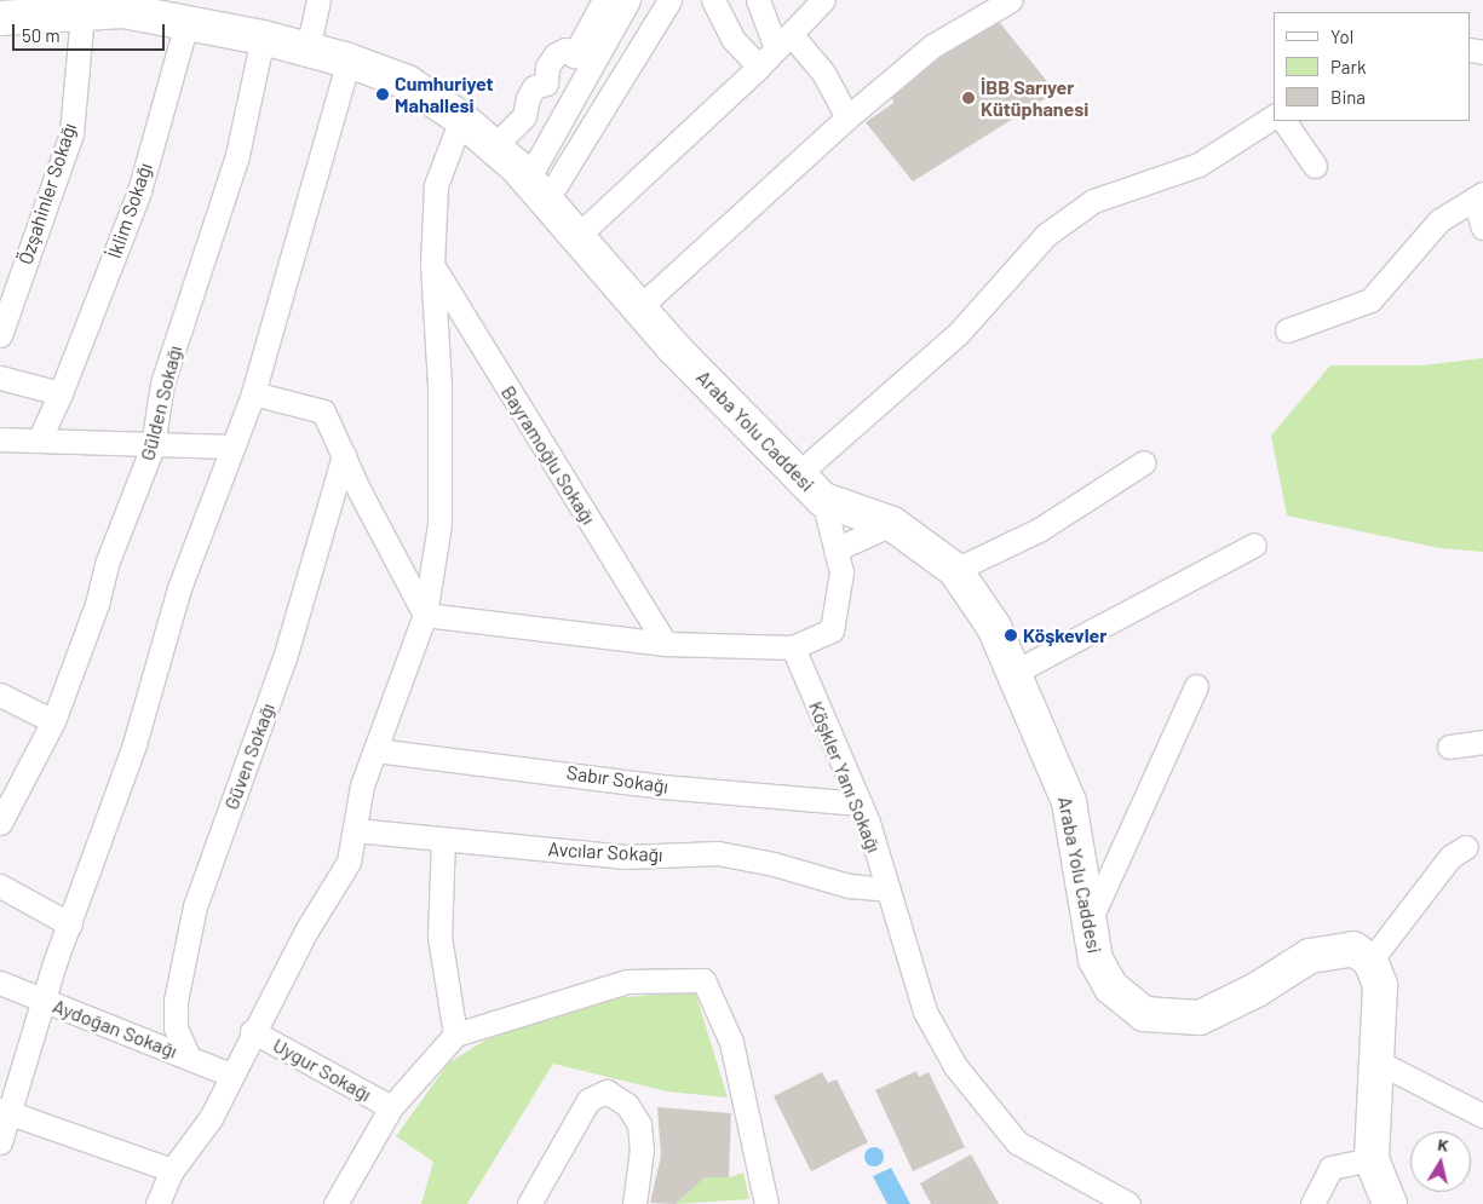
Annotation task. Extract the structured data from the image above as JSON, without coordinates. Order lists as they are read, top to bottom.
{
  "streets": {
    "street": [
      "Özşahinler Sokağı",
      "İklim Sokağı",
      "Gülden Sokağı",
      "Araba Yolu Caddesi",
      "Bayramoğlu Sokağı",
      "Güven Sokağı",
      "Köşkler Yanı Sokağı",
      "Sabır Sokağı",
      "Avcılar Sokağı",
      "Aydoğan Sokağı",
      "Uygur Sokağı"
    ]
  },
  "crossings": [
    ["Özşahinler Sokağı", "Araba Yolu Caddesi"],
    ["İklim Sokağı", "Araba Yolu Caddesi"],
    ["Gülden Sokağı", "Araba Yolu Caddesi"],
    ["Güven Sokağı", "Aydoğan Sokağı"],
    ["Köşkler Yanı Sokağı", "Sabır Sokağı"],
    ["Köşkler Yanı Sokağı", "Avcılar Sokağı"]
  ],
  "places": ["Cumhuriyet Mahallesi", "İBB Sarıyer Kütüphanesi", "Köşkevler"],
  "legend": ["Yol", "Park", "Bina"],
  "scale_bar": "50 m",
  "north": "top"
}
